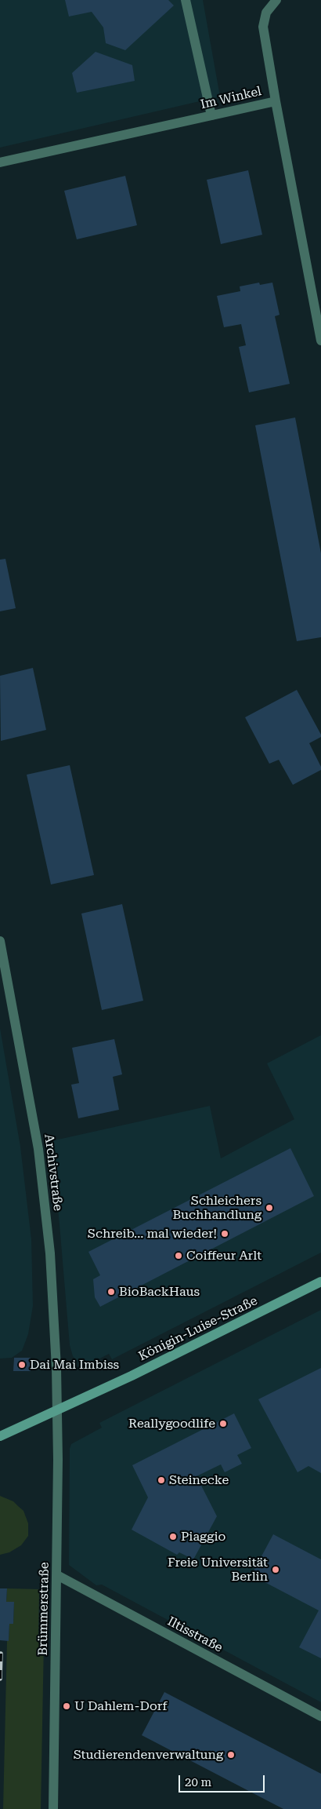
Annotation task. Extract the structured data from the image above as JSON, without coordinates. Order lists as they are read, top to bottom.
{
  "streets": {
    "main road": ["Königin-Luise-Straße"],
    "street": [
      "Im Winkel",
      "Archivstraße",
      "Brümmerstraße",
      "Iltisstraße"
    ]
  },
  "crossings": [
    ["Archivstraße", "Königin-Luise-Straße"],
    ["Archivstraße", "Brümmerstraße"],
    ["Königin-Luise-Straße", "Brümmerstraße"],
    ["Brümmerstraße", "Iltisstraße"]
  ],
  "places": [
    "Schleichers Buchhandlung",
    "Schreib... mal wieder!",
    "Coiffeur Arlt",
    "BioBackHaus",
    "Dai Mai Imbiss",
    "Reallygoodlife",
    "Steinecke",
    "Piaggio",
    "Freie Universität Berlin",
    "U Dahlem-Dorf",
    "Studierendenverwaltung"
  ],
  "scale_bar": "20 m"
}
